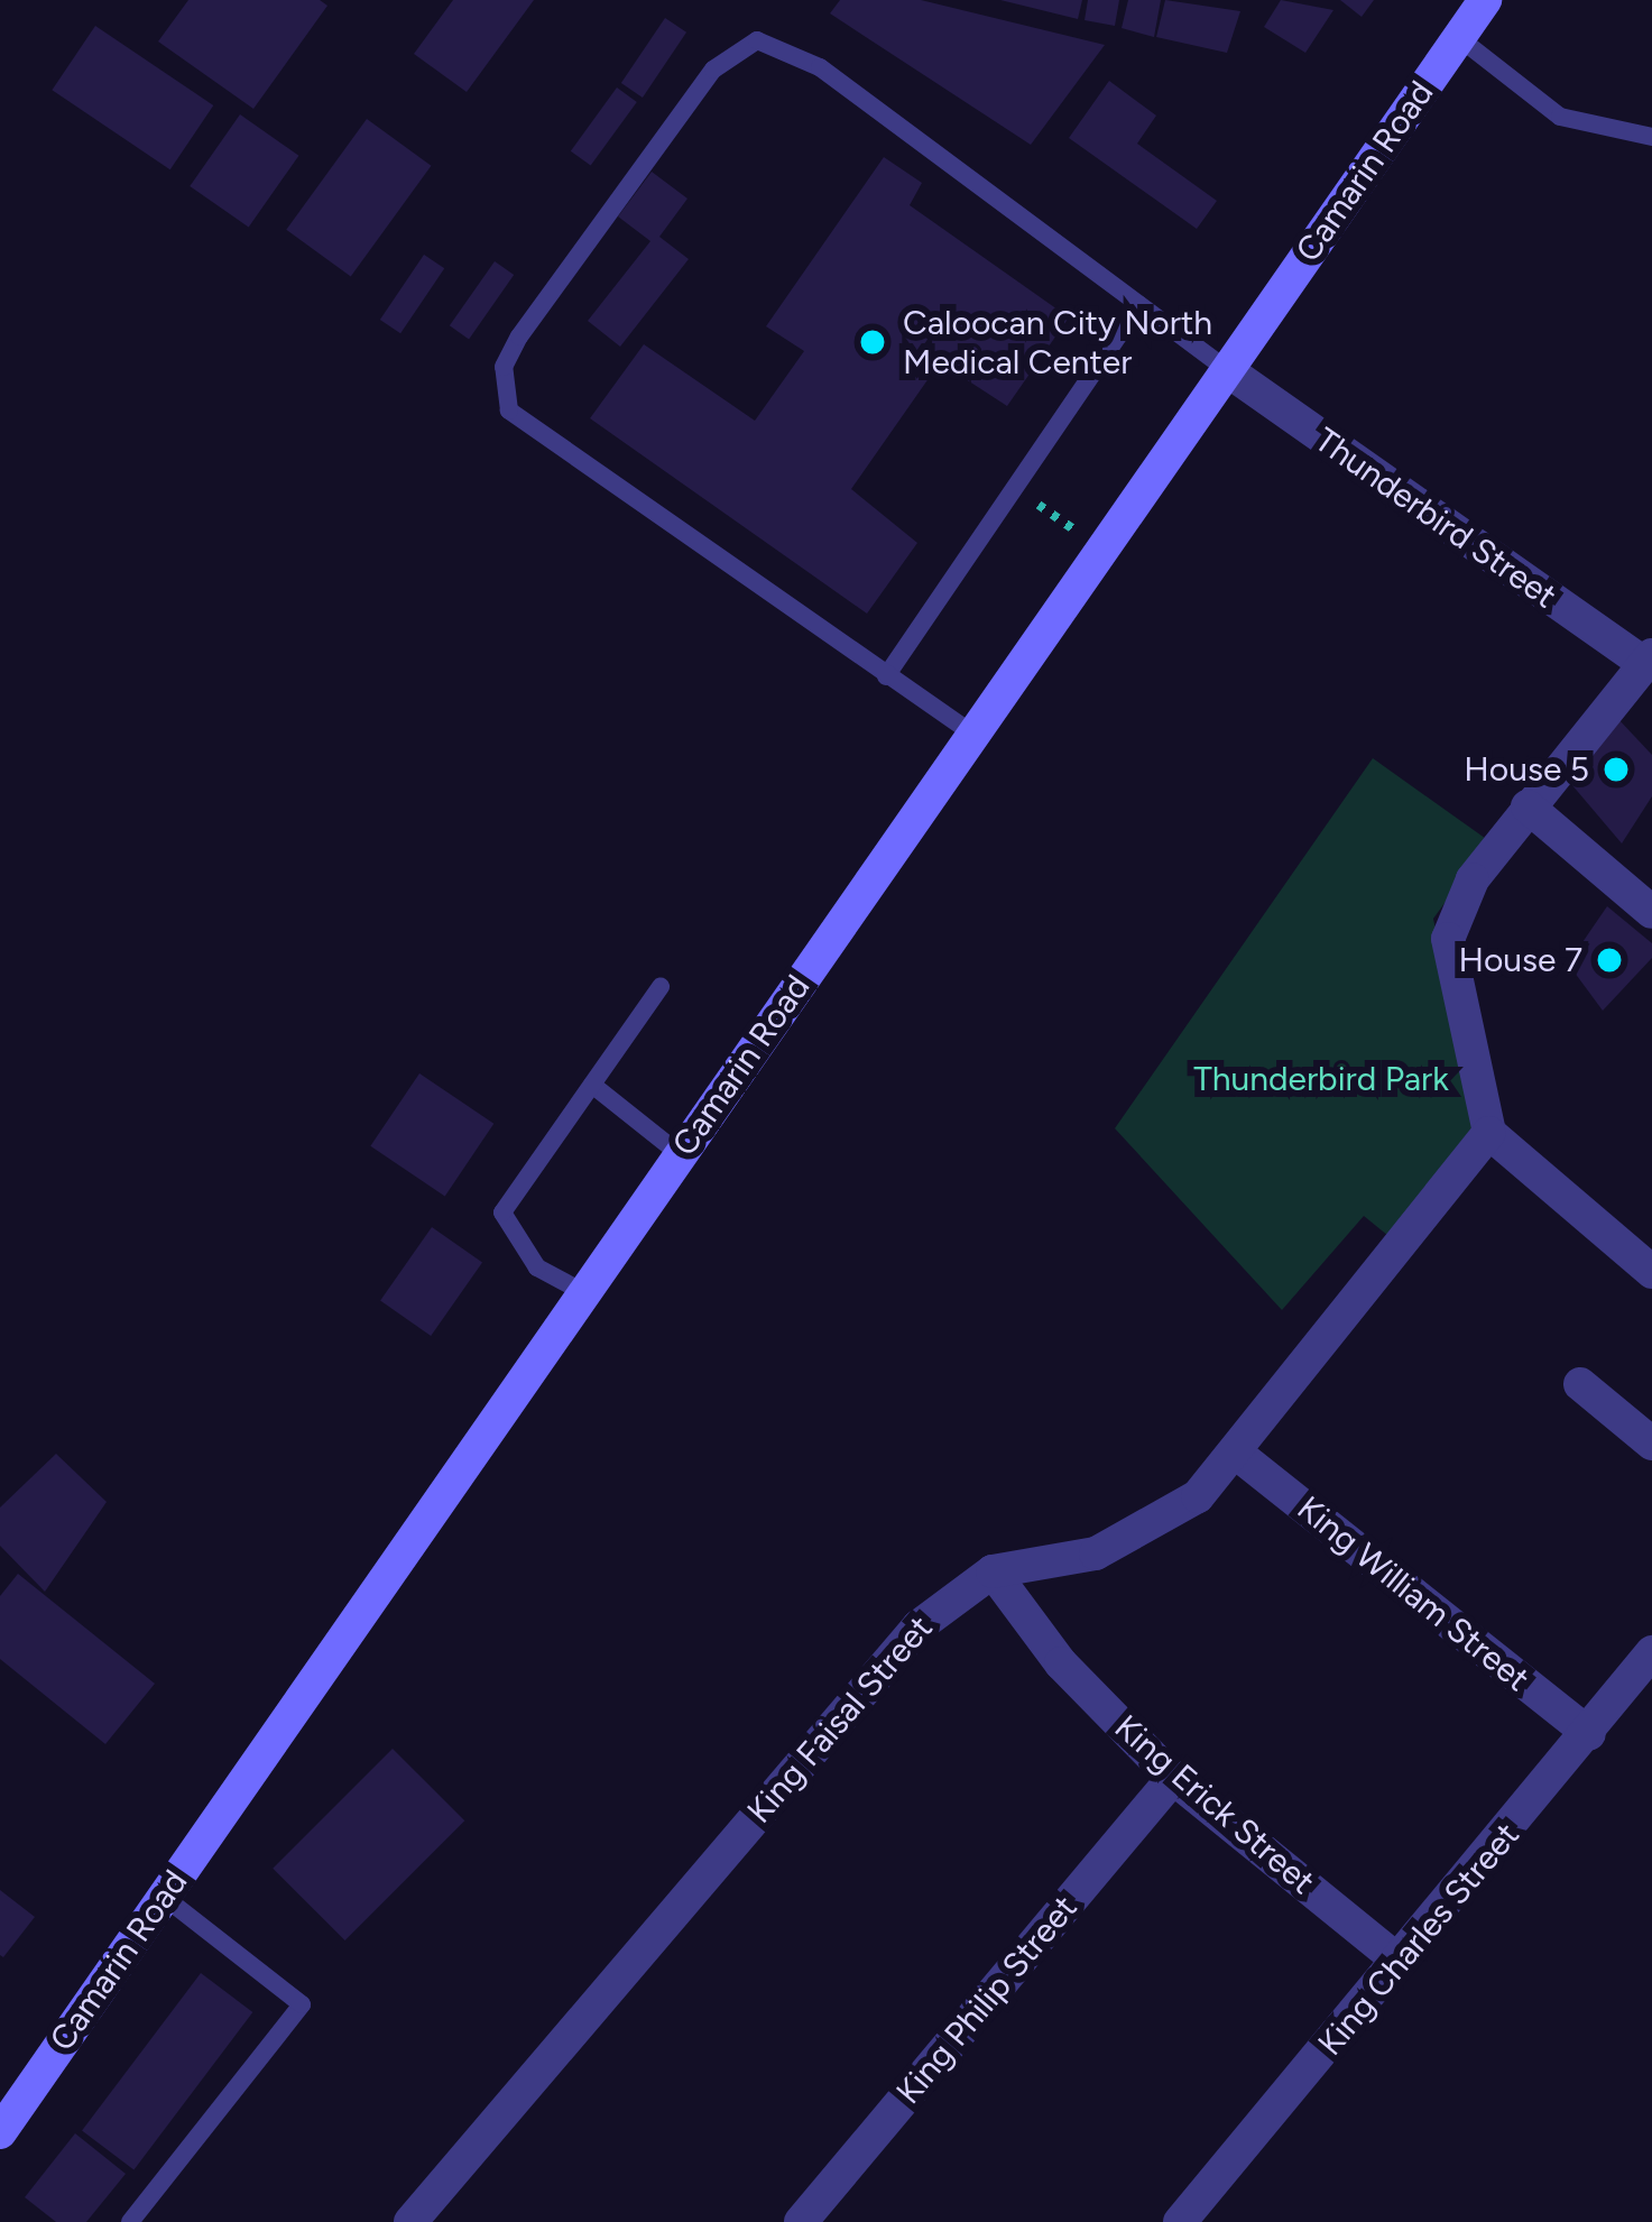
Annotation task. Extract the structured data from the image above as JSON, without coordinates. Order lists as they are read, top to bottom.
{
  "streets": {
    "main road": ["Camarin Road"],
    "street": [
      "Thunderbird Street",
      "King William Street",
      "King Faisal Street",
      "King Erick Street",
      "King Charles Street",
      "King Philip Street"
    ]
  },
  "crossings": [
    ["Camarin Road", "Thunderbird Street"],
    ["Thunderbird Street", "King Faisal Street"],
    ["King William Street", "King Faisal Street"],
    ["King William Street", "King Charles Street"],
    ["King Faisal Street", "King Erick Street"],
    ["King Erick Street", "King Charles Street"],
    ["King Erick Street", "King Philip Street"]
  ],
  "parks": ["Thunderbird Park"],
  "places": ["Caloocan City North Medical Center", "House 5", "House 7"]
}
